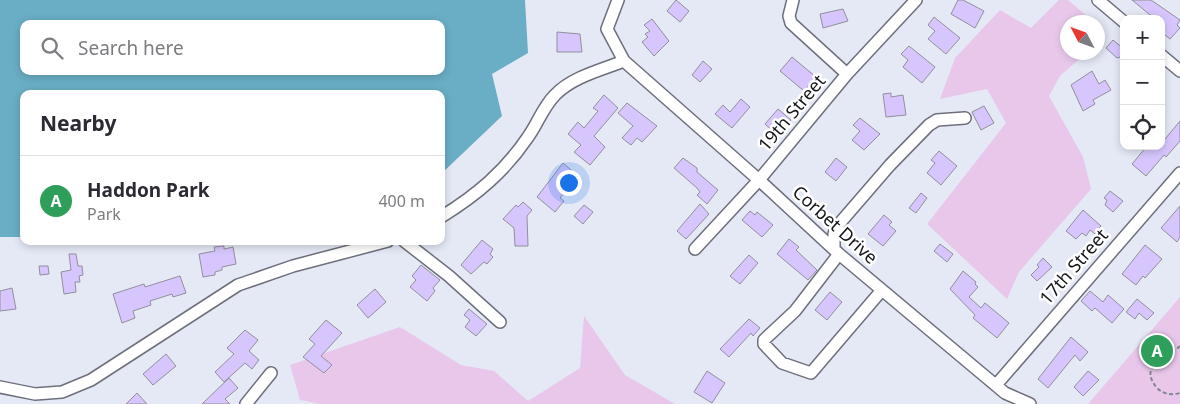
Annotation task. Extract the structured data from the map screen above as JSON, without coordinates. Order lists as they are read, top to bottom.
{
  "streets": {
    "street": ["19th Street", "Corbet Drive", "17th Street"]
  },
  "crossings": [
    ["19th Street", "Corbet Drive"],
    ["Corbet Drive", "17th Street"]
  ],
  "north": "top left",
  "page": {
    "map_buttons": ["+", "−"],
    "search": "Search here",
    "heading": "Nearby",
    "list": [
      {
        "mark": "A",
        "name": "Haddon Park",
        "note": "Park",
        "value": "400 m"
      }
    ],
    "pins": "A"
  }
}
